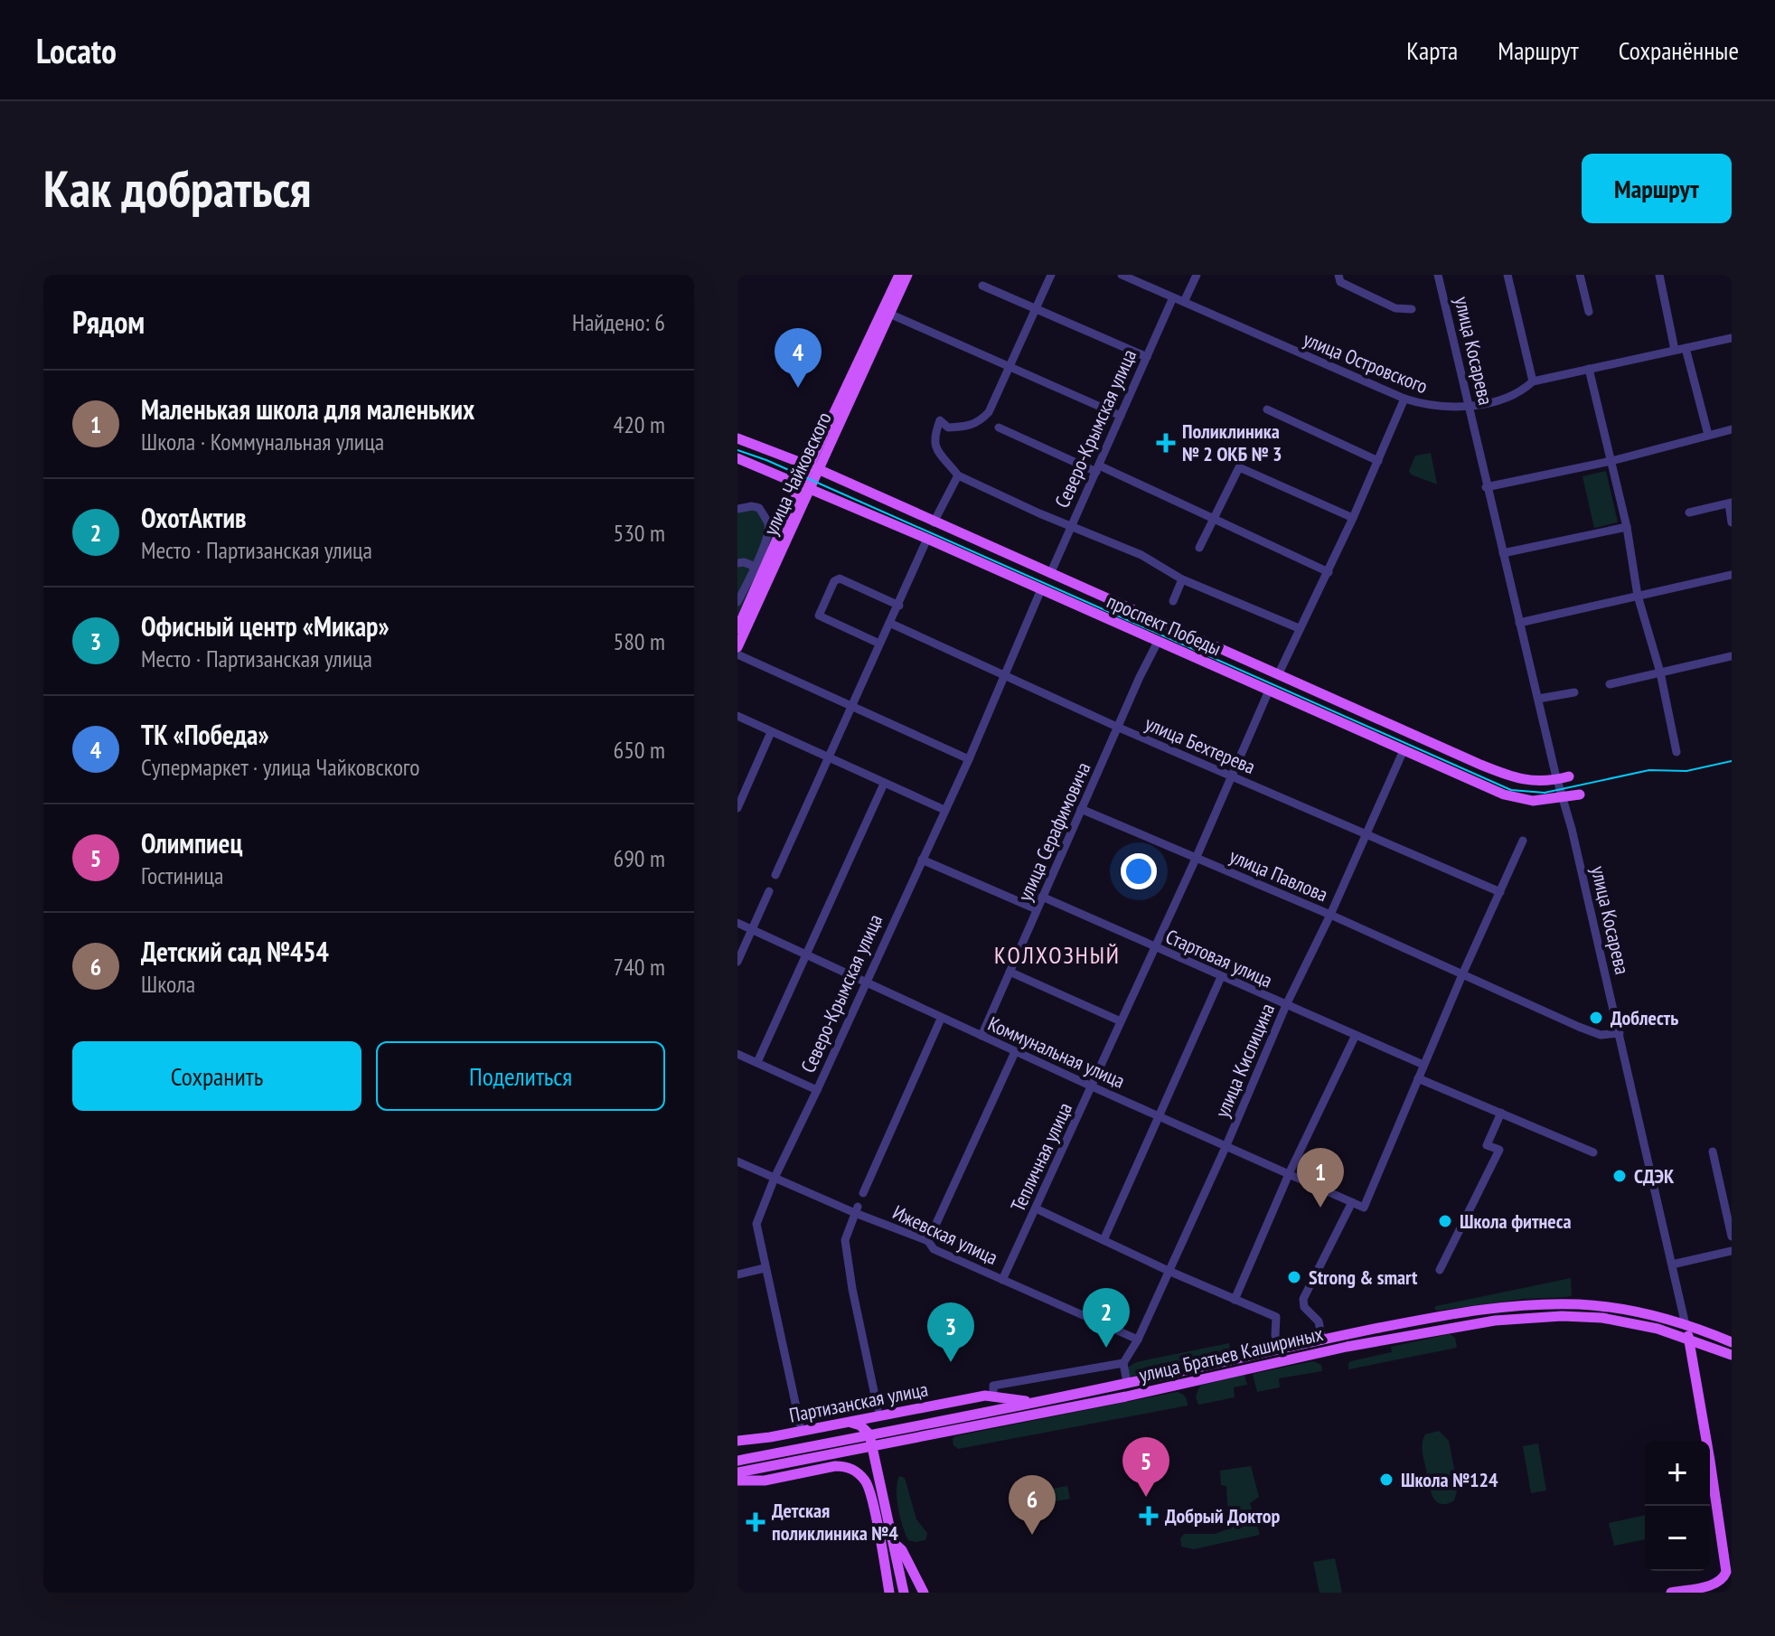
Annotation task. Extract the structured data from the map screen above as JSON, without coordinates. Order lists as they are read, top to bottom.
{
  "streets": {
    "main road": [
      "улица Косарева",
      "улица Чайковского",
      "проспект Победы",
      "улица Братьев Кашириных",
      "Партизанская улица"
    ],
    "street": [
      "улица Островского",
      "Северо-Крымская улица",
      "улица Бехтерева",
      "улица Серафимовича",
      "улица Павлова",
      "Стартовая улица",
      "Коммунальная улица",
      "улица Кислицина",
      "Тепличная улица",
      "Ижевская улица"
    ]
  },
  "crossings": [
    ["улица Косарева", "улица Островского"],
    ["улица Косарева", "проспект Победы"],
    ["улица Косарева", "улица Павлова"],
    ["улица Косарева", "улица Братьев Кашириных"],
    ["улица Островского", "Северо-Крымская улица"],
    ["Северо-Крымская улица", "проспект Победы"],
    ["Северо-Крымская улица", "улица Бехтерева"],
    ["Северо-Крымская улица", "Коммунальная улица"],
    ["Северо-Крымская улица", "Ижевская улица"],
    ["улица Чайковского", "проспект Победы"],
    ["проспект Победы", "улица Серафимовича"],
    ["проспект Победы", "улица Кислицина"],
    ["проспект Победы", "Тепличная улица"],
    ["улица Бехтерева", "улица Серафимовича"],
    ["улица Бехтерева", "улица Кислицина"],
    ["улица Бехтерева", "Тепличная улица"],
    ["улица Серафимовича", "улица Павлова"],
    ["улица Серафимовича", "Стартовая улица"],
    ["улица Серафимовича", "Коммунальная улица"],
    ["улица Павлова", "улица Кислицина"],
    ["улица Павлова", "Тепличная улица"],
    ["Стартовая улица", "улица Кислицина"],
    ["Стартовая улица", "Тепличная улица"],
    ["Коммунальная улица", "улица Кислицина"],
    ["Коммунальная улица", "Тепличная улица"],
    ["улица Кислицина", "Ижевская улица"],
    ["улица Кислицина", "Партизанская улица"],
    ["Тепличная улица", "Ижевская улица"]
  ],
  "districts": ["КОЛХОЗНЫЙ"],
  "places": {
    "health": ["Поликлиника № 2 ОКБ № 3", "Добрый Доктор", "Детская поликлиника №4"],
    "other": [
      "Доблесть",
      "СДЭК",
      "Школа фитнеса",
      "Strong & smart",
      "Школа №124"
    ]
  },
  "page": {
    "header": "Locato",
    "nav": ["Карта", "Маршрут", "Сохранённые"],
    "buttons": [
      "Маршрут",
      ["Сохранить", "Поделиться"]
    ],
    "title": "Как добраться",
    "heading": ["Рядом", "Найдено: 6"],
    "pins": [
      "4",
      "1",
      "2",
      "3",
      "5",
      "6"
    ],
    "list": [
      {
        "mark": "1",
        "name": "Маленькая школа для маленьких",
        "note": "Школа · Коммунальная улица",
        "value": "420 m"
      },
      {
        "mark": "2",
        "name": "ОхотАктив",
        "note": "Место · Партизанская улица",
        "value": "530 m"
      },
      {
        "mark": "3",
        "name": "Офисный центр «Микар»",
        "note": "Место · Партизанская улица",
        "value": "580 m"
      },
      {
        "mark": "4",
        "name": "ТК «Победа»",
        "note": "Супермаркет · улица Чайковского",
        "value": "650 m"
      },
      {
        "mark": "5",
        "name": "Олимпиец",
        "note": "Гостиница",
        "value": "690 m"
      },
      {
        "mark": "6",
        "name": "Детский сад №454",
        "note": "Школа",
        "value": "740 m"
      }
    ],
    "map_buttons": ["+", "−"]
  }
}
